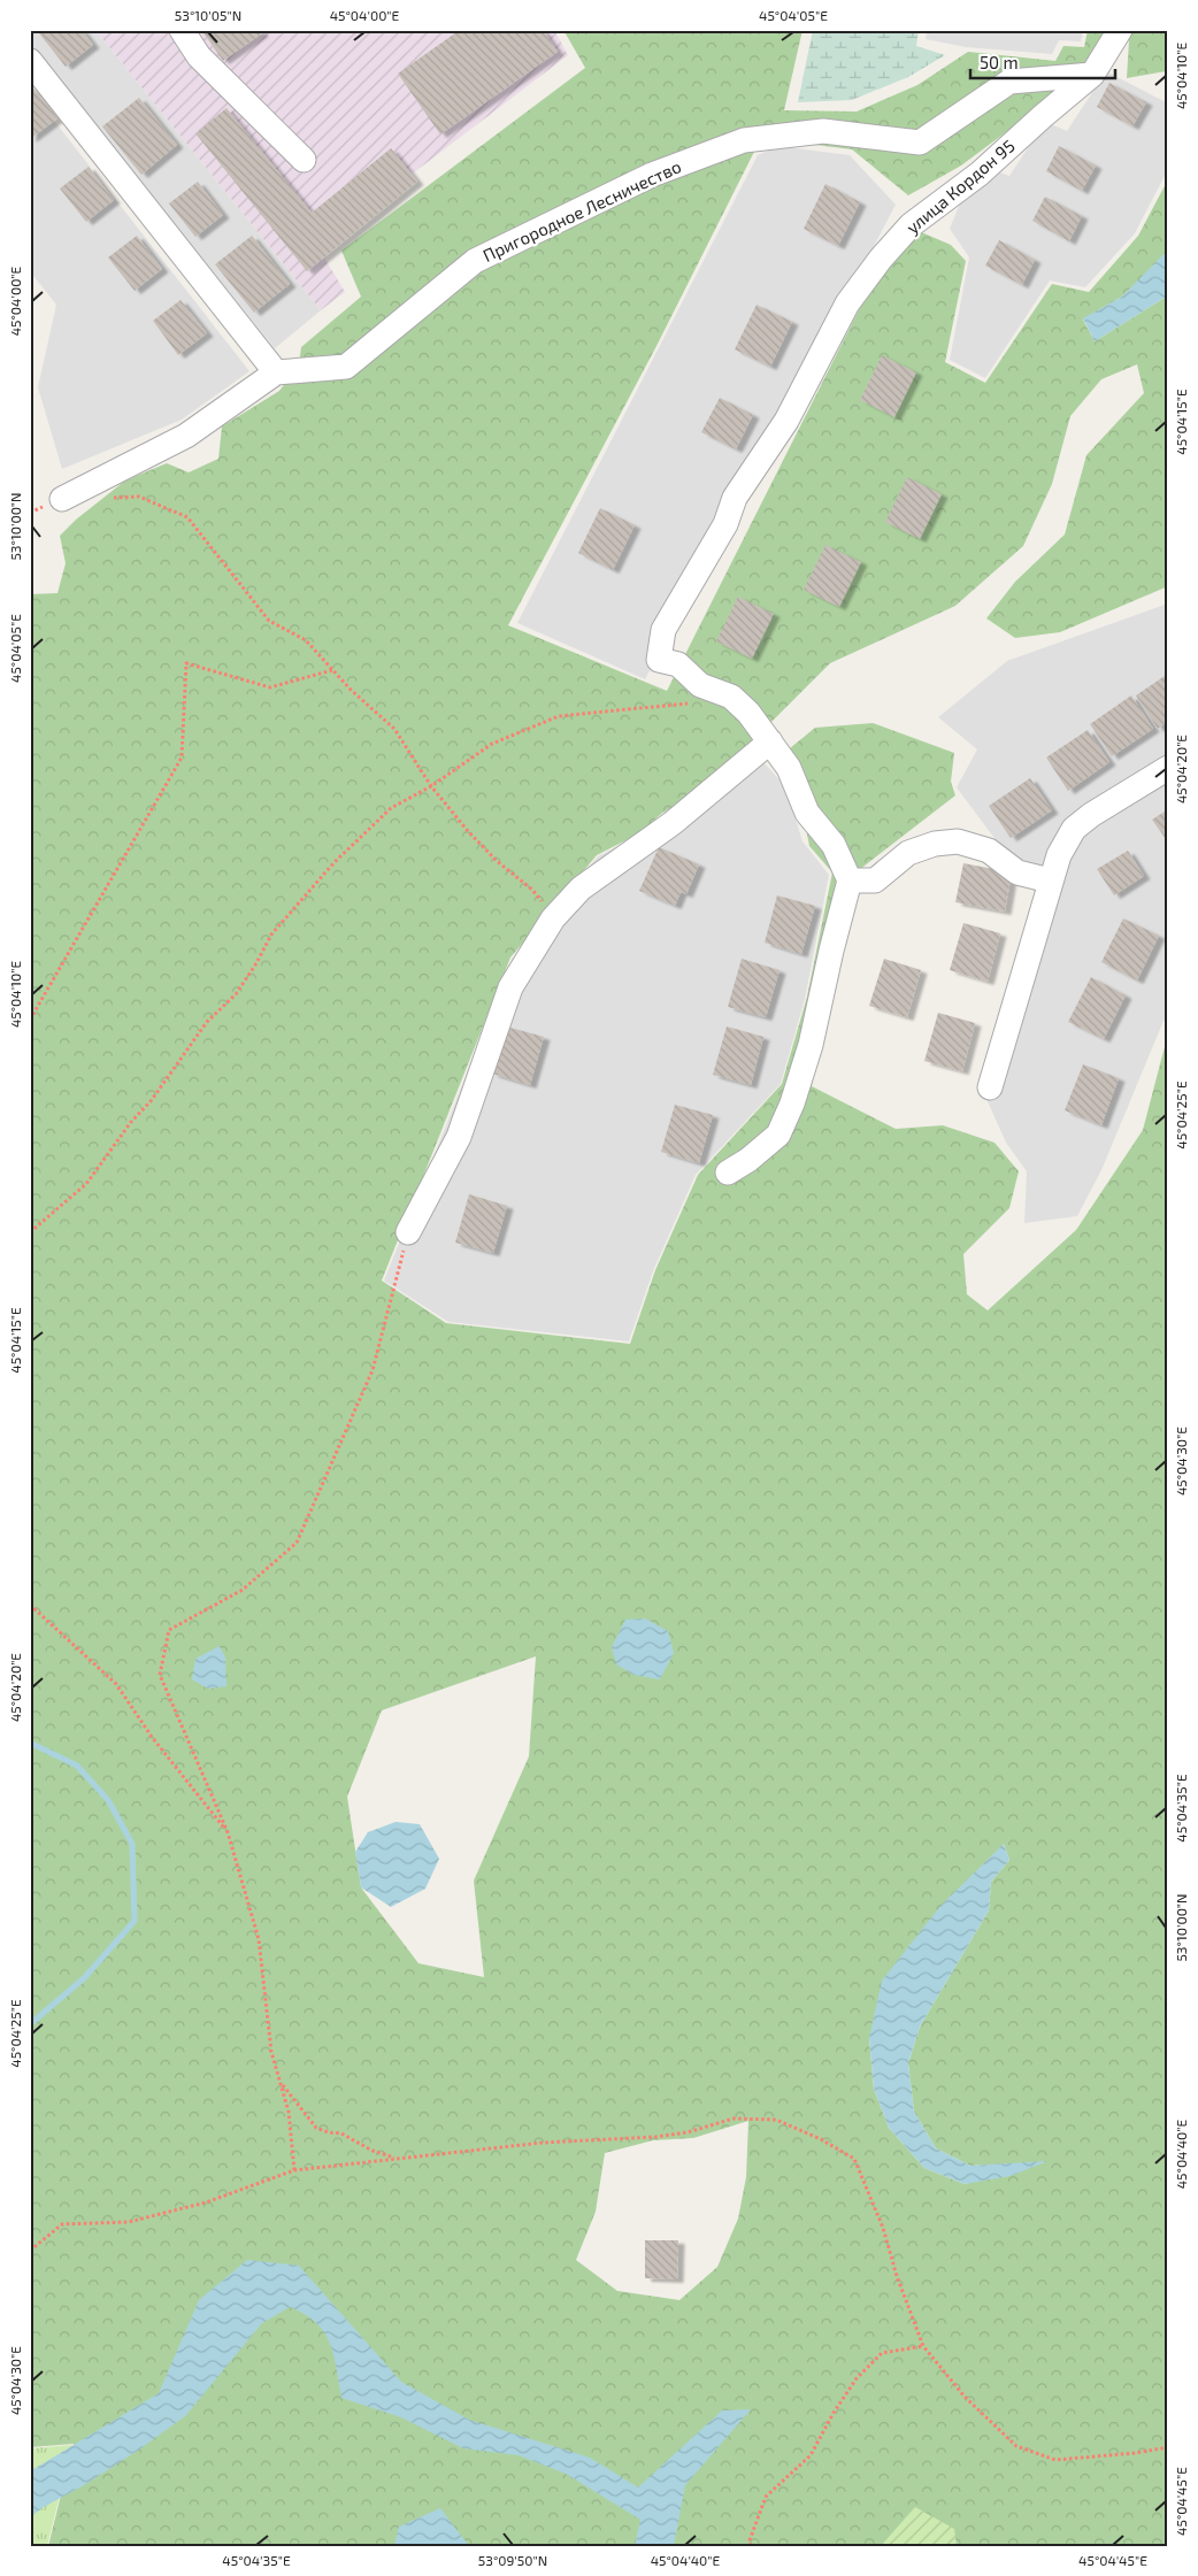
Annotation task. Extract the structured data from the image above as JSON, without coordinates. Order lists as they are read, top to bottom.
{
  "streets": {
    "street": ["улица Кордон 95", "Пригородное Лесничество"]
  },
  "crossings": [
    ["улица Кордон 95", "Пригородное Лесничество"]
  ],
  "scale_bar": "50 m",
  "coordinates": [
    "53°10'05\"N",
    "45°04'00\"E",
    "45°04'05\"E",
    "45°04'10\"E",
    "45°04'15\"E",
    "53°10'00\"N",
    "45°04'20\"E",
    "45°04'25\"E",
    "45°04'30\"E",
    "45°04'35\"E",
    "45°04'40\"E",
    "45°04'45\"E",
    "53°09'50\"N"
  ]
}
